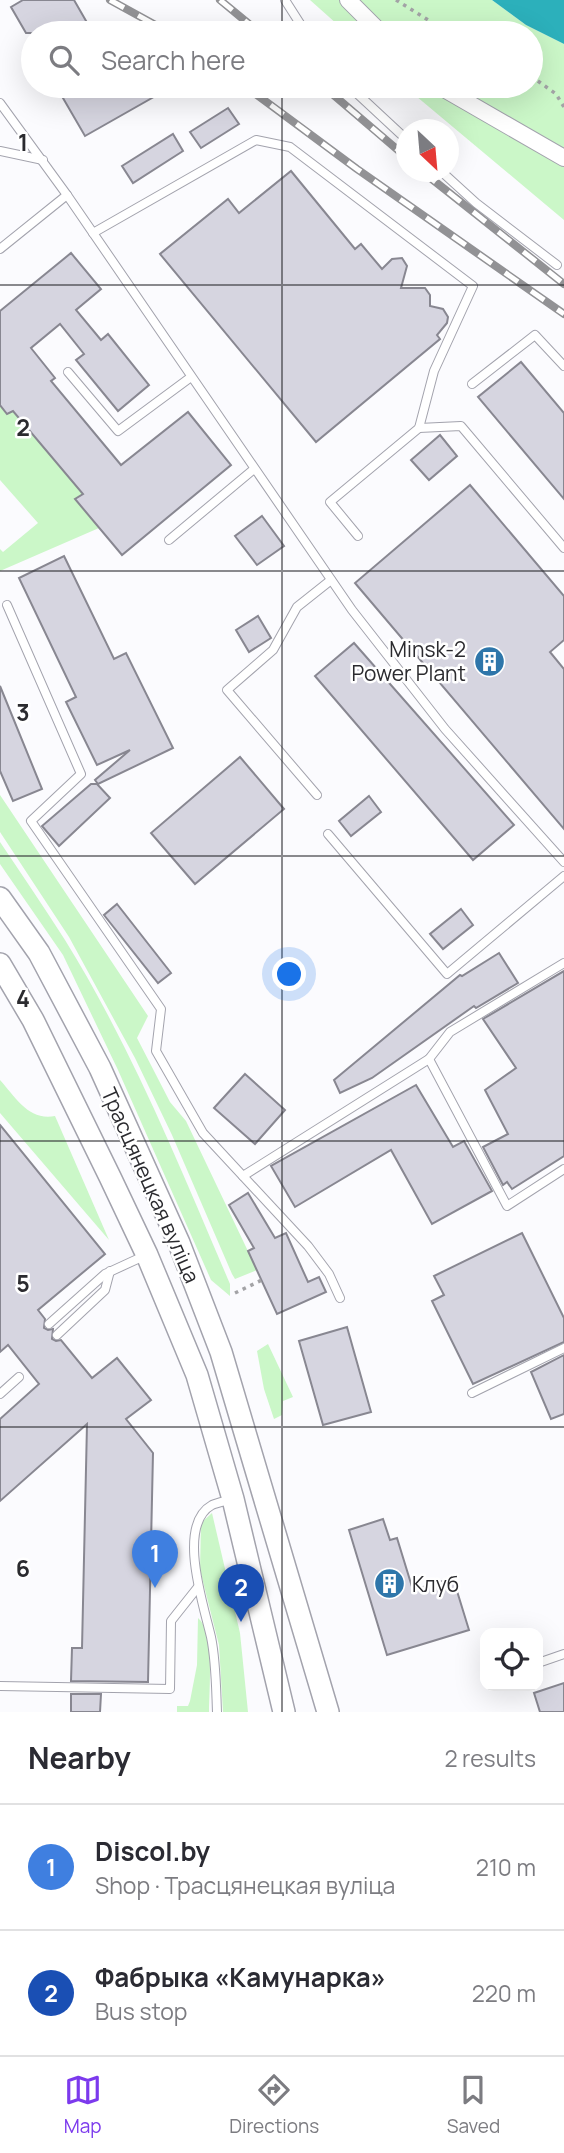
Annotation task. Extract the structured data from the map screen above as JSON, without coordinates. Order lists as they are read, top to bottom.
{
  "streets": {
    "main road": ["Трасцянецкая вуліца"]
  },
  "places": {
    "building": ["Minsk-2 Power Plant", "Клуб"]
  },
  "north": "bottom right",
  "page": {
    "search": "Search here",
    "pins": ["1", "2"],
    "heading": ["Nearby", "2 results"],
    "list": [
      {
        "mark": "1",
        "name": "Discol.by",
        "note": "Shop · Трасцянецкая вуліца",
        "value": "210 m"
      },
      {
        "mark": "2",
        "name": "Фабрыка «Камунарка»",
        "note": "Bus stop",
        "value": "220 m"
      }
    ],
    "nav": ["Map", "Directions", "Saved"]
  },
  "grid": {
    "rows": [
      "1",
      "2",
      "3",
      "4",
      "5",
      "6"
    ]
  }
}
